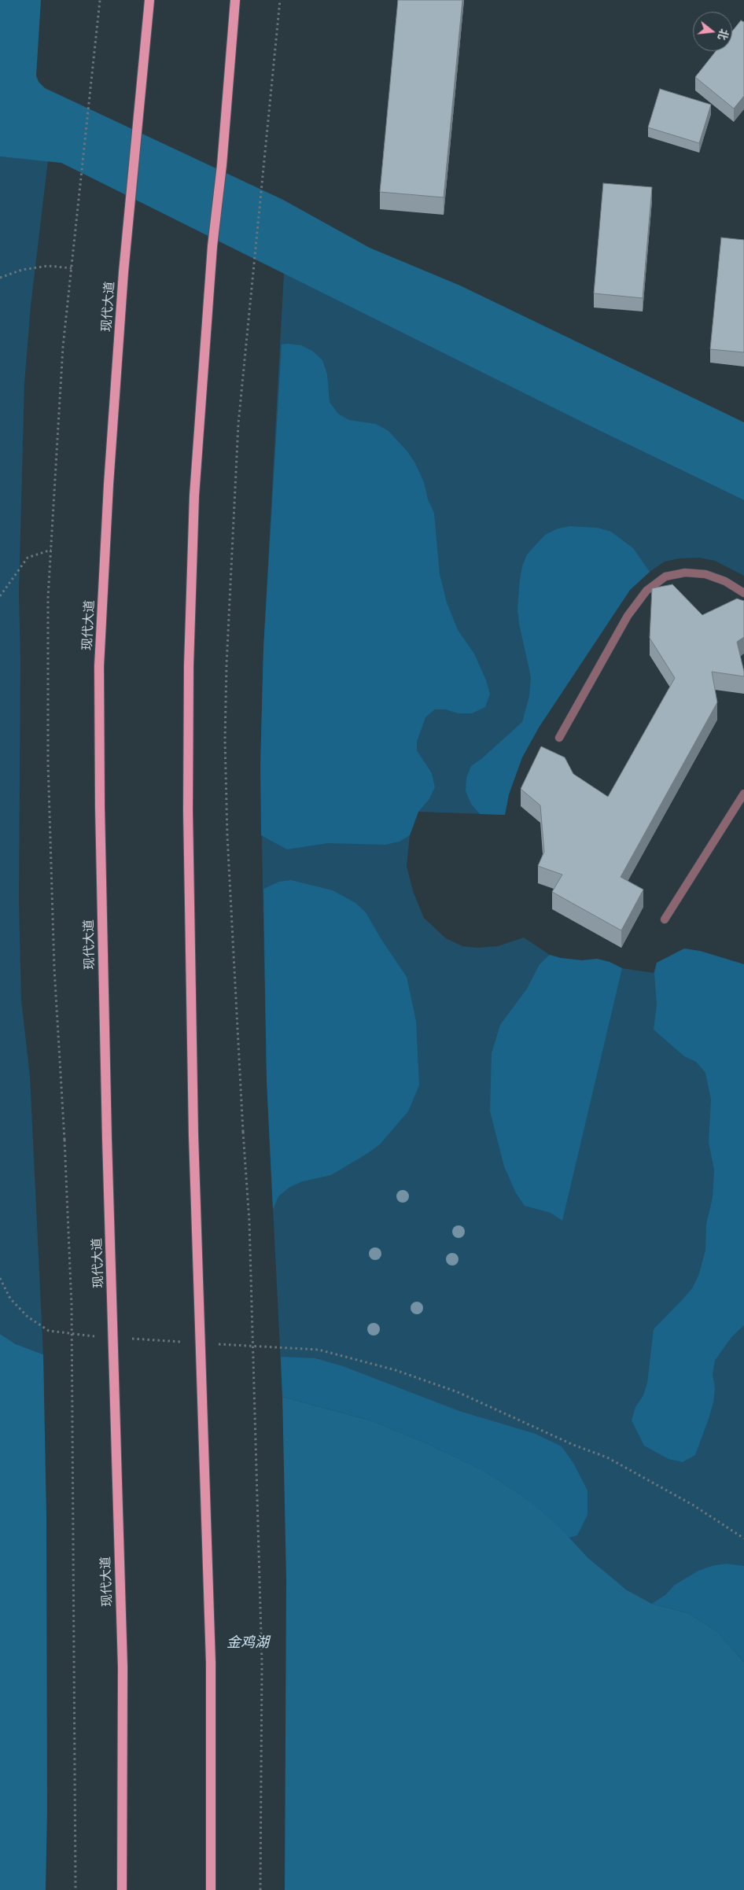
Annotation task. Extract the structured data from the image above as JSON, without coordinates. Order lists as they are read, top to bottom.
{
  "streets": {
    "main road": ["现代大道"]
  },
  "water": ["金鸡湖"],
  "north": "right"
}
